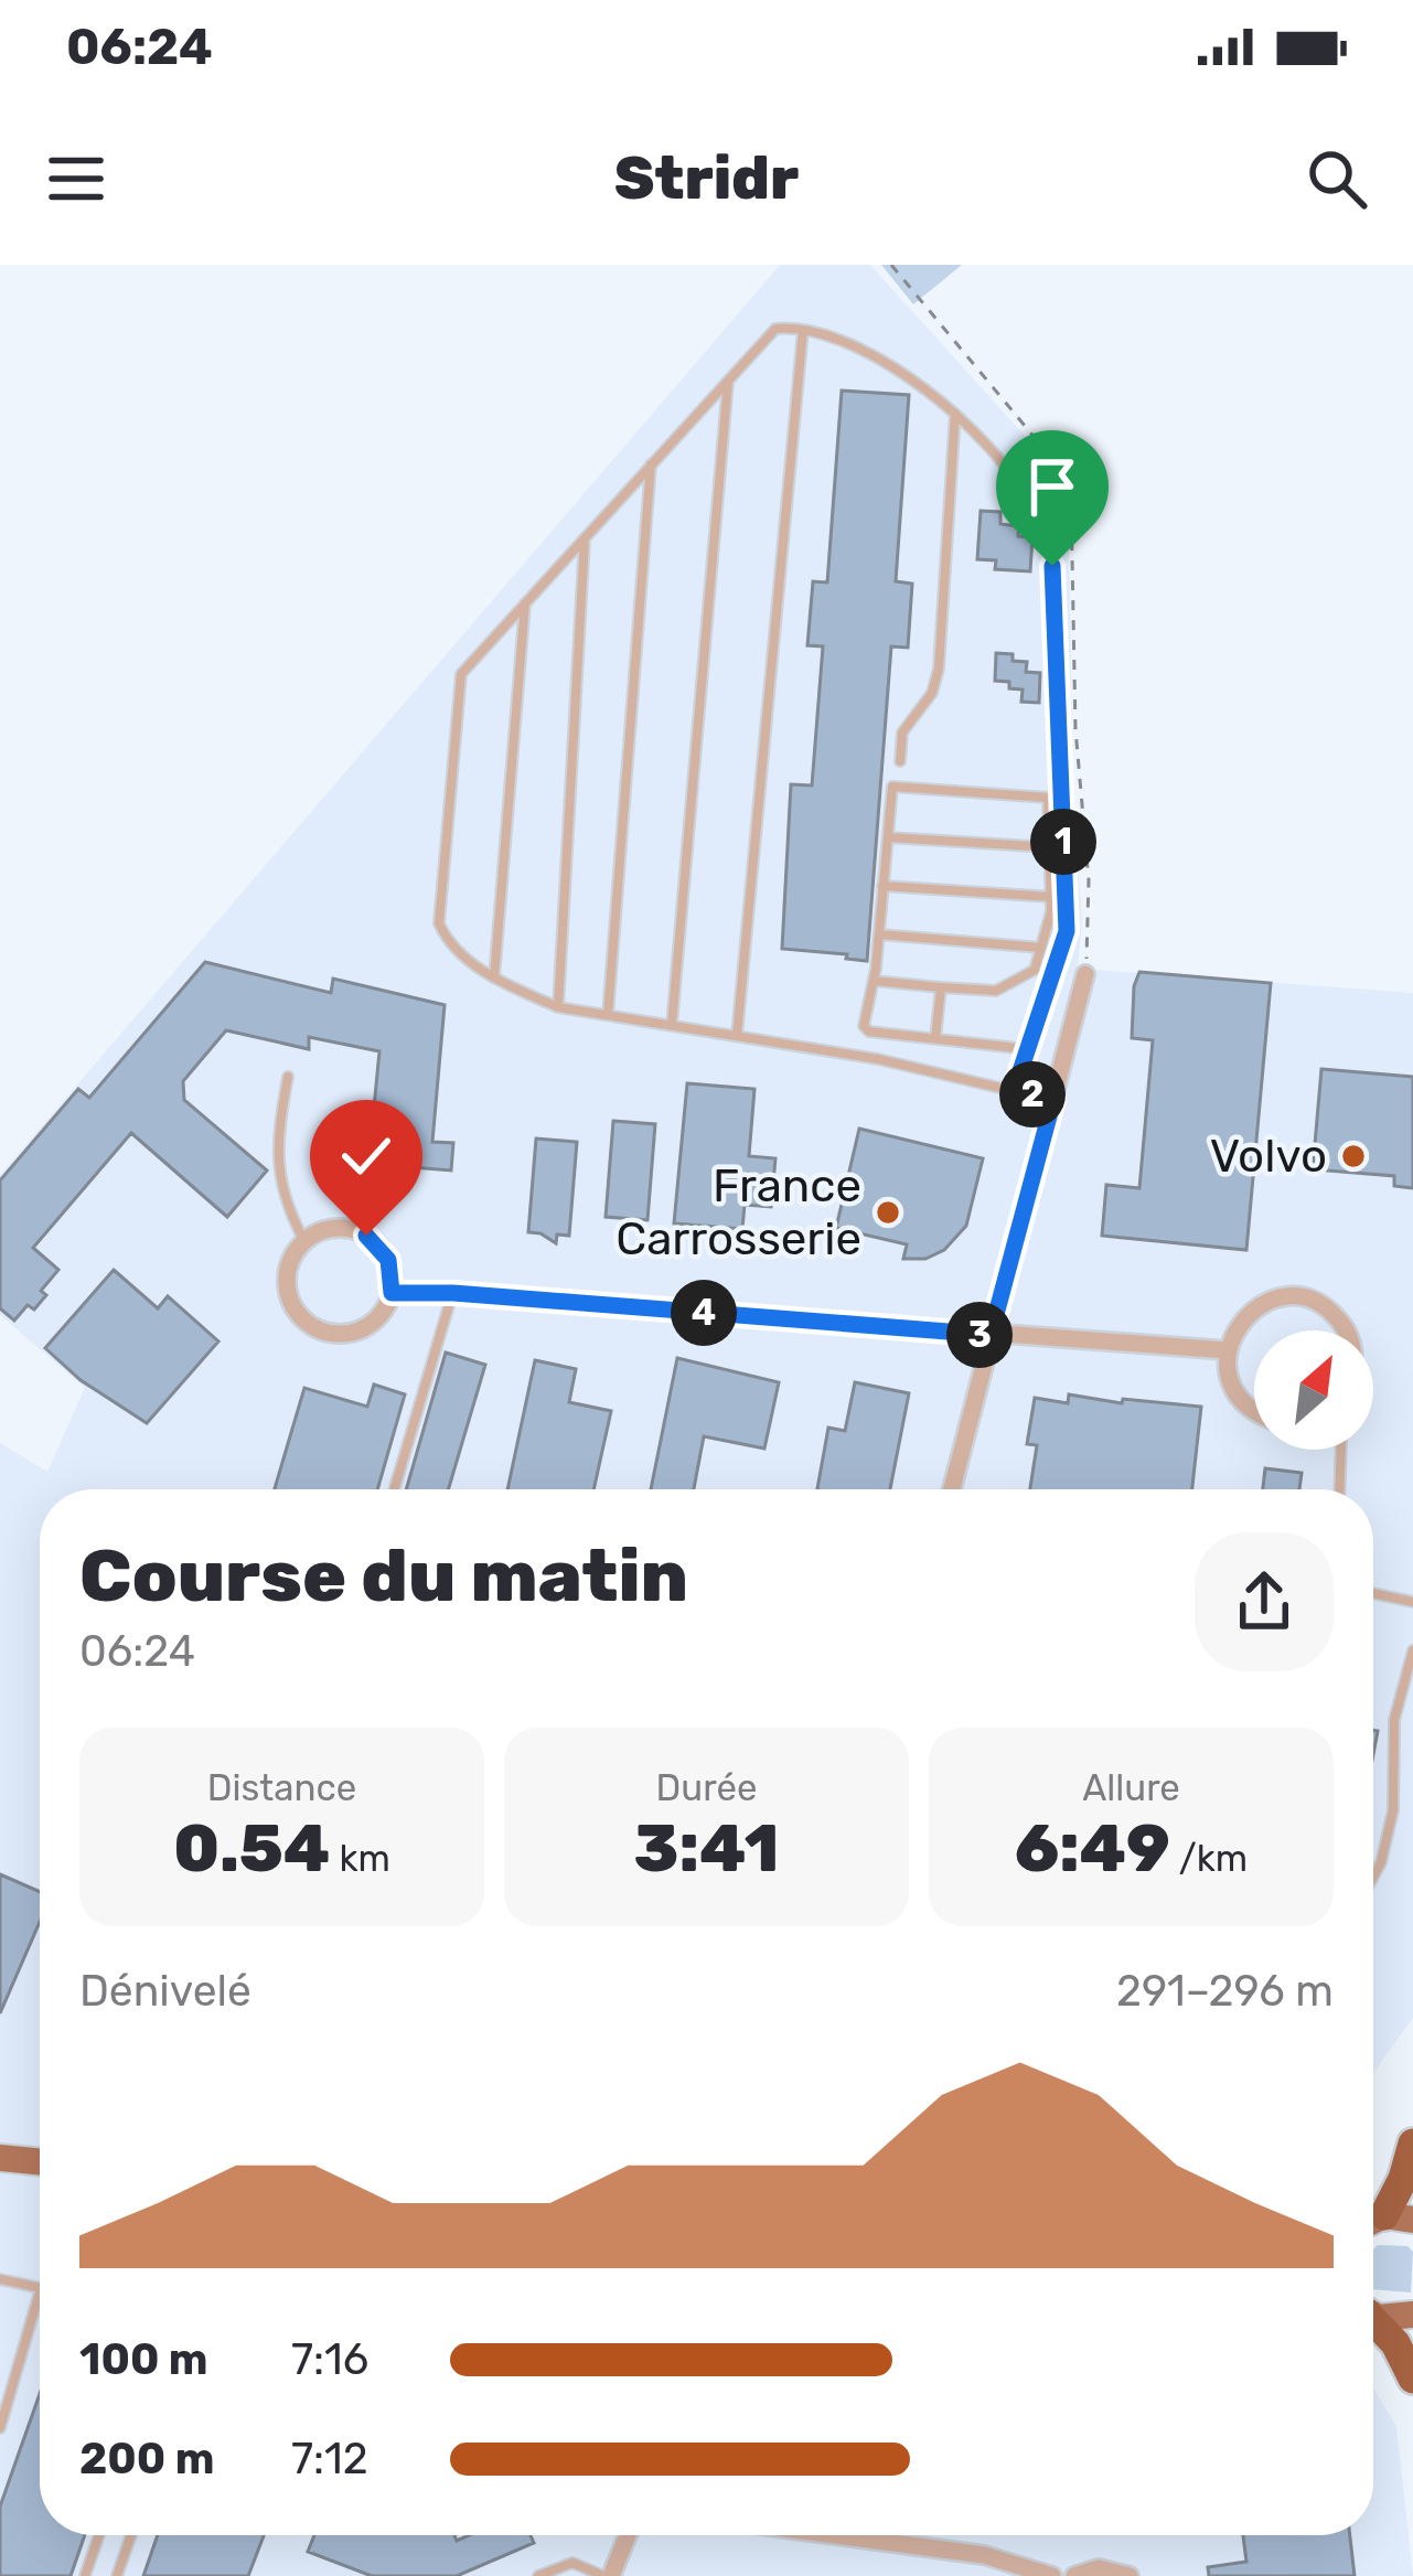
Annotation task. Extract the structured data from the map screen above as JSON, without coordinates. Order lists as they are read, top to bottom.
{
  "places": ["Volvo", "France Carrosserie"],
  "north": "top right",
  "page": {
    "status": "06:24",
    "header": "Stridr",
    "pins": [
      "1",
      "2",
      "4",
      "3"
    ],
    "heading": ["Course du matin", "06:24"],
    "stats": [
      ["Distance", "0.54 km"],
      ["Durée", "3:41"],
      ["Allure", "6:49 /km"]
    ],
    "chart": ["Dénivelé", "291–296 m"],
    "list": [
      {
        "name": "100 m",
        "note": "7:16"
      },
      {
        "name": "200 m",
        "note": "7:12"
      }
    ]
  }
}
